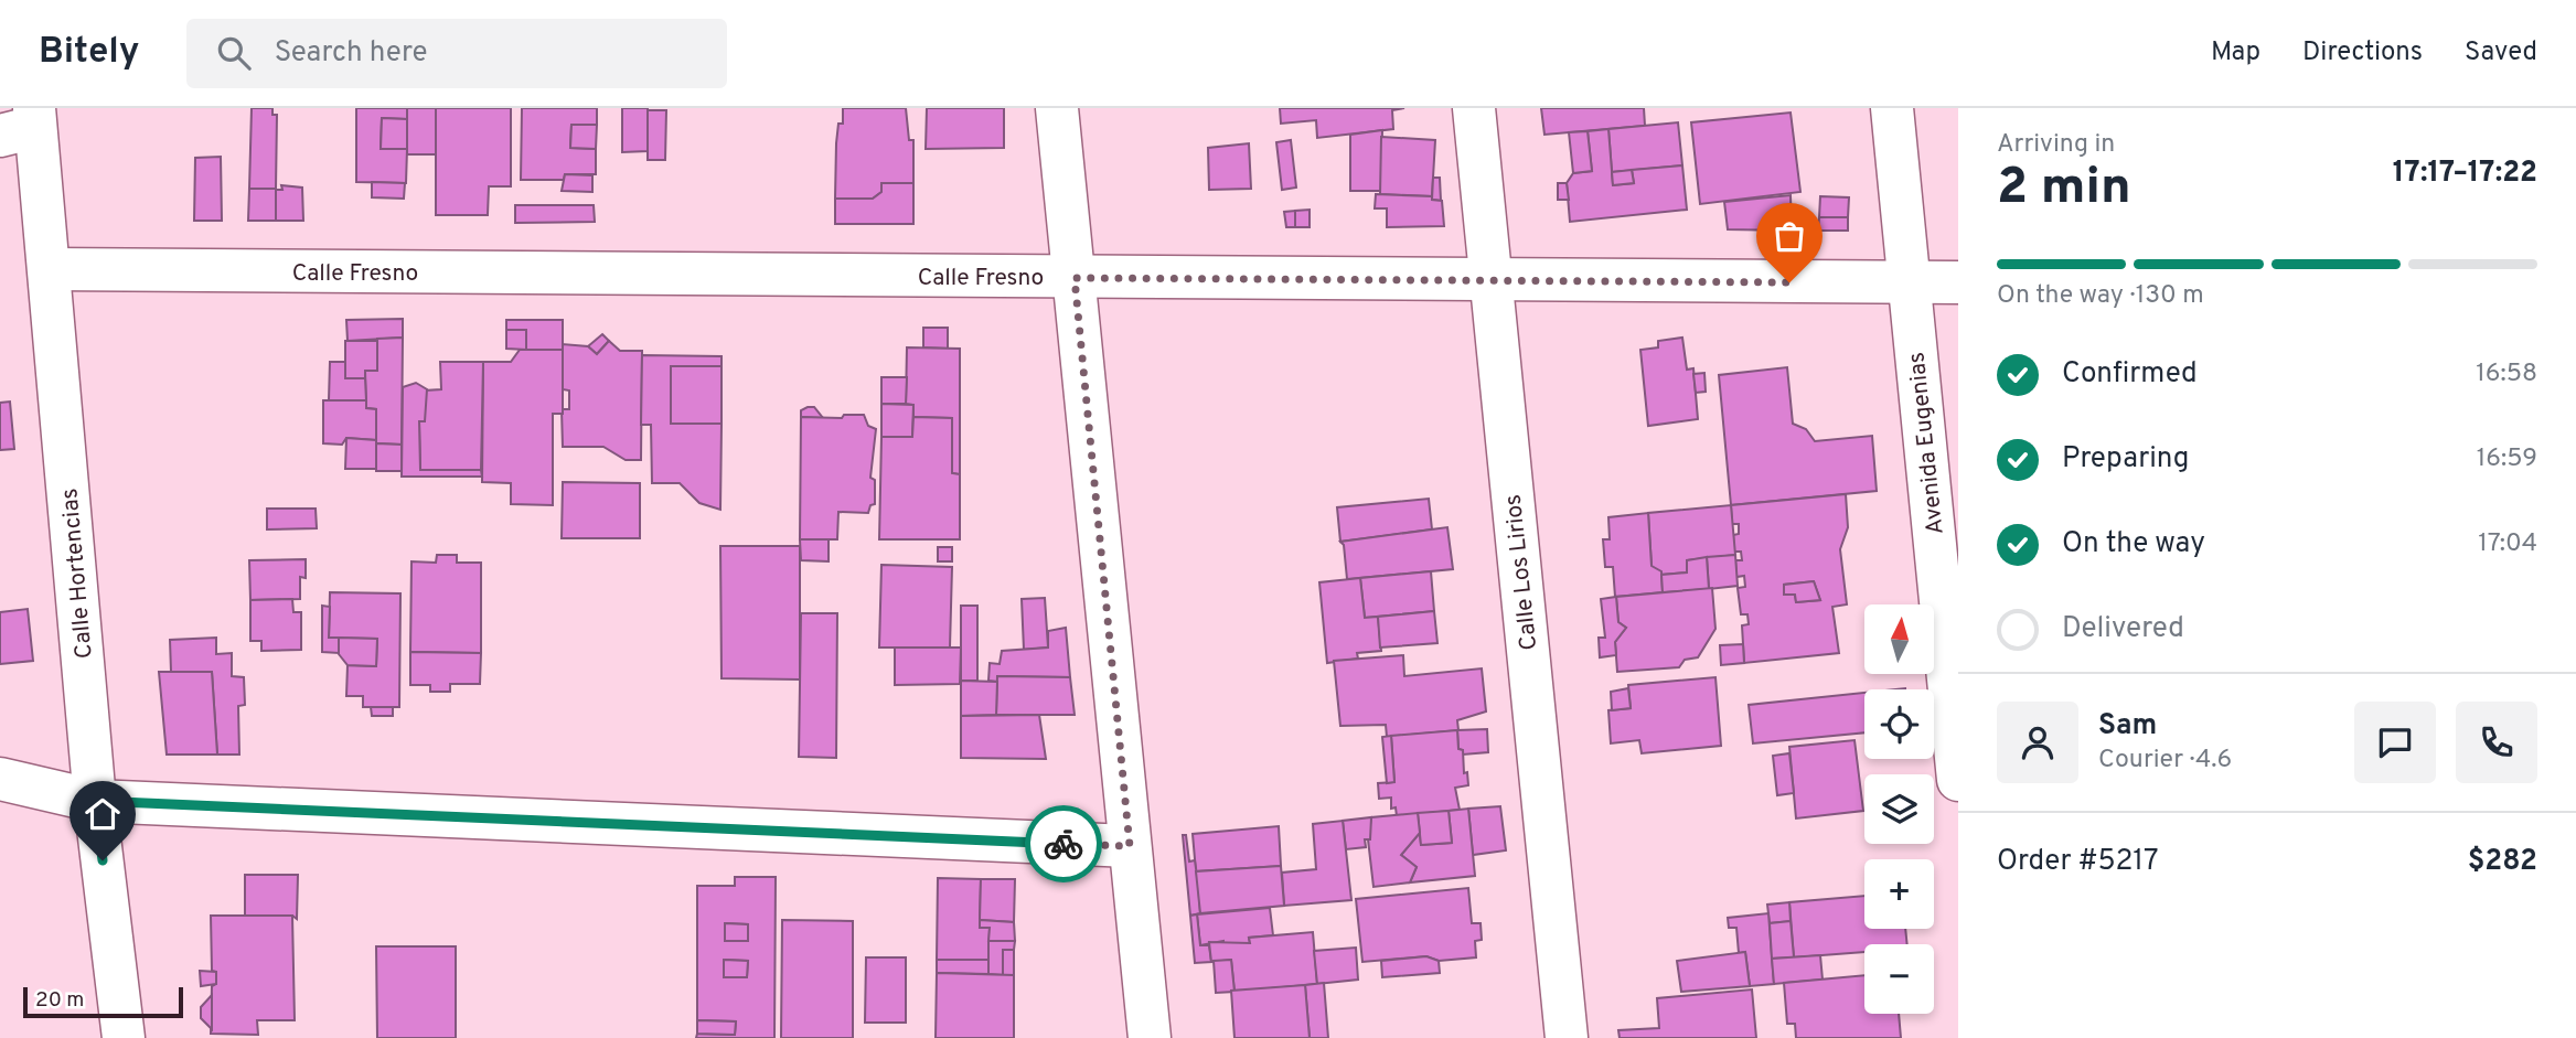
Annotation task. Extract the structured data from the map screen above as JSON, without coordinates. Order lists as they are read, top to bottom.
{
  "streets": {
    "street": [
      "Calle Fresno",
      "Avenida Eugenias",
      "Calle Los Lirios",
      "Calle Hortencias"
    ]
  },
  "crossings": [
    ["Calle Fresno", "Avenida Eugenias"],
    ["Calle Fresno", "Calle Los Lirios"],
    ["Calle Fresno", "Calle Hortencias"]
  ],
  "scale_bar": "20 m",
  "north": "top",
  "page": {
    "header": "Bitely",
    "search": "Search here",
    "nav": ["Map", "Directions", "Saved"],
    "heading": ["2 min", "Arriving in", "17:17–17:22"],
    "panel": [
      "Sam",
      "Courier · 4.6",
      "Order #5217",
      "$282"
    ],
    "bar": "On the way · 130 m",
    "list": [
      ["Confirmed", "16:58"],
      ["Preparing", "16:59"],
      ["On the way", "17:04"],
      "Delivered"
    ],
    "map_buttons": ["+", "−"],
    "scale": "20 m"
  }
}
